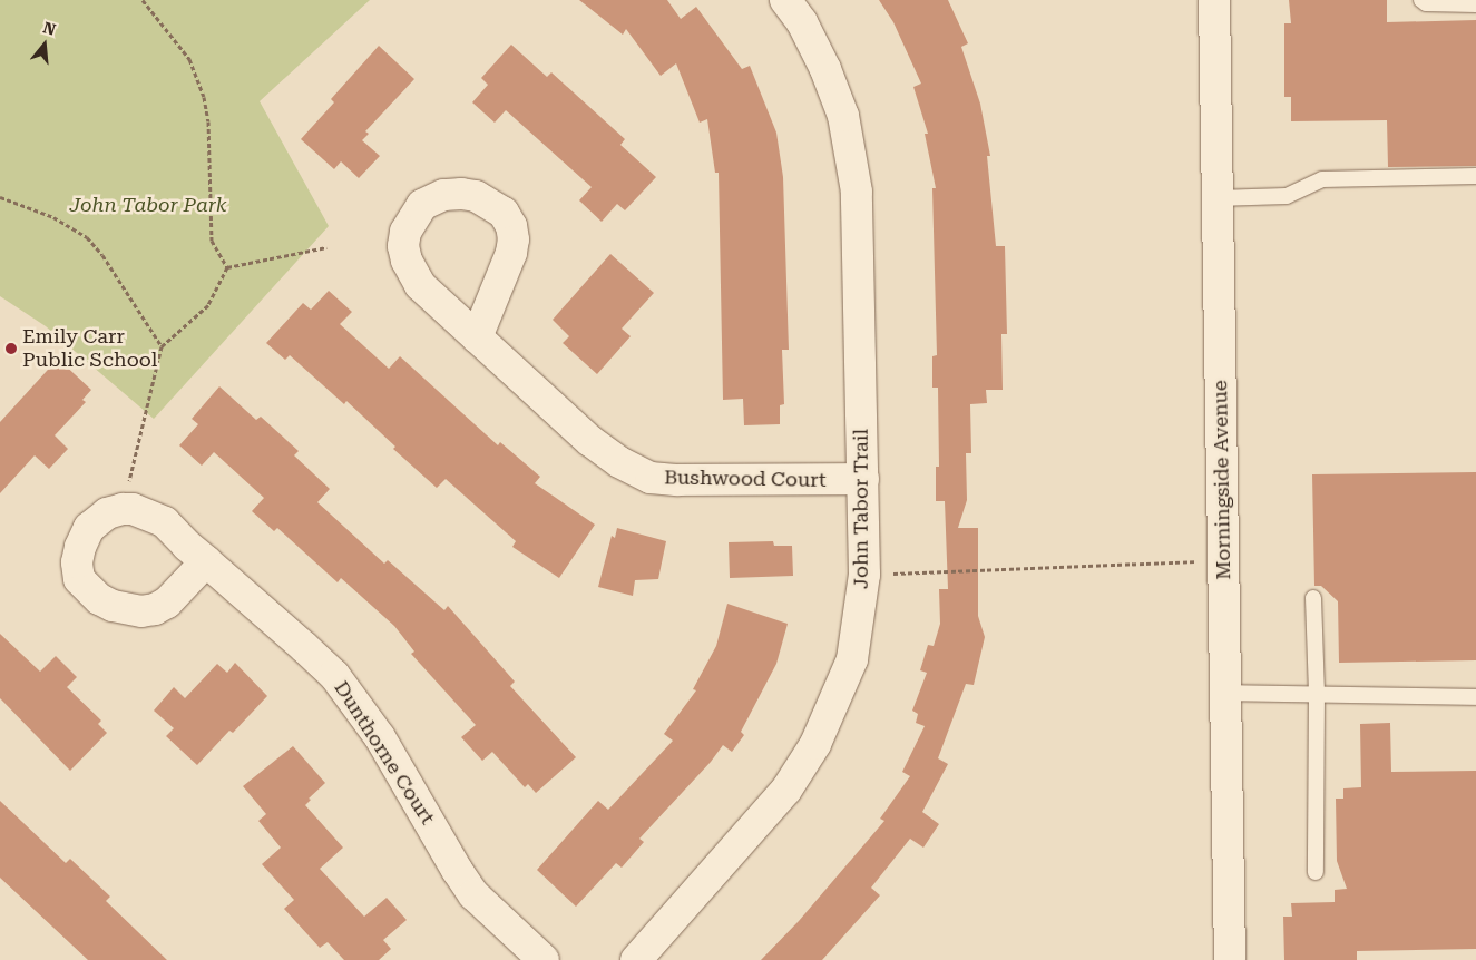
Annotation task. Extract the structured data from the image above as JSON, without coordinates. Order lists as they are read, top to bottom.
{
  "streets": {
    "street": [
      "Bushwood Court",
      "Morningside Avenue",
      "John Tabor Trail",
      "Dunthorne Court"
    ]
  },
  "crossings": [
    ["Bushwood Court", "John Tabor Trail"]
  ],
  "parks": ["John Tabor Park"],
  "places": ["Emily Carr Public School"],
  "north": "top"
}
